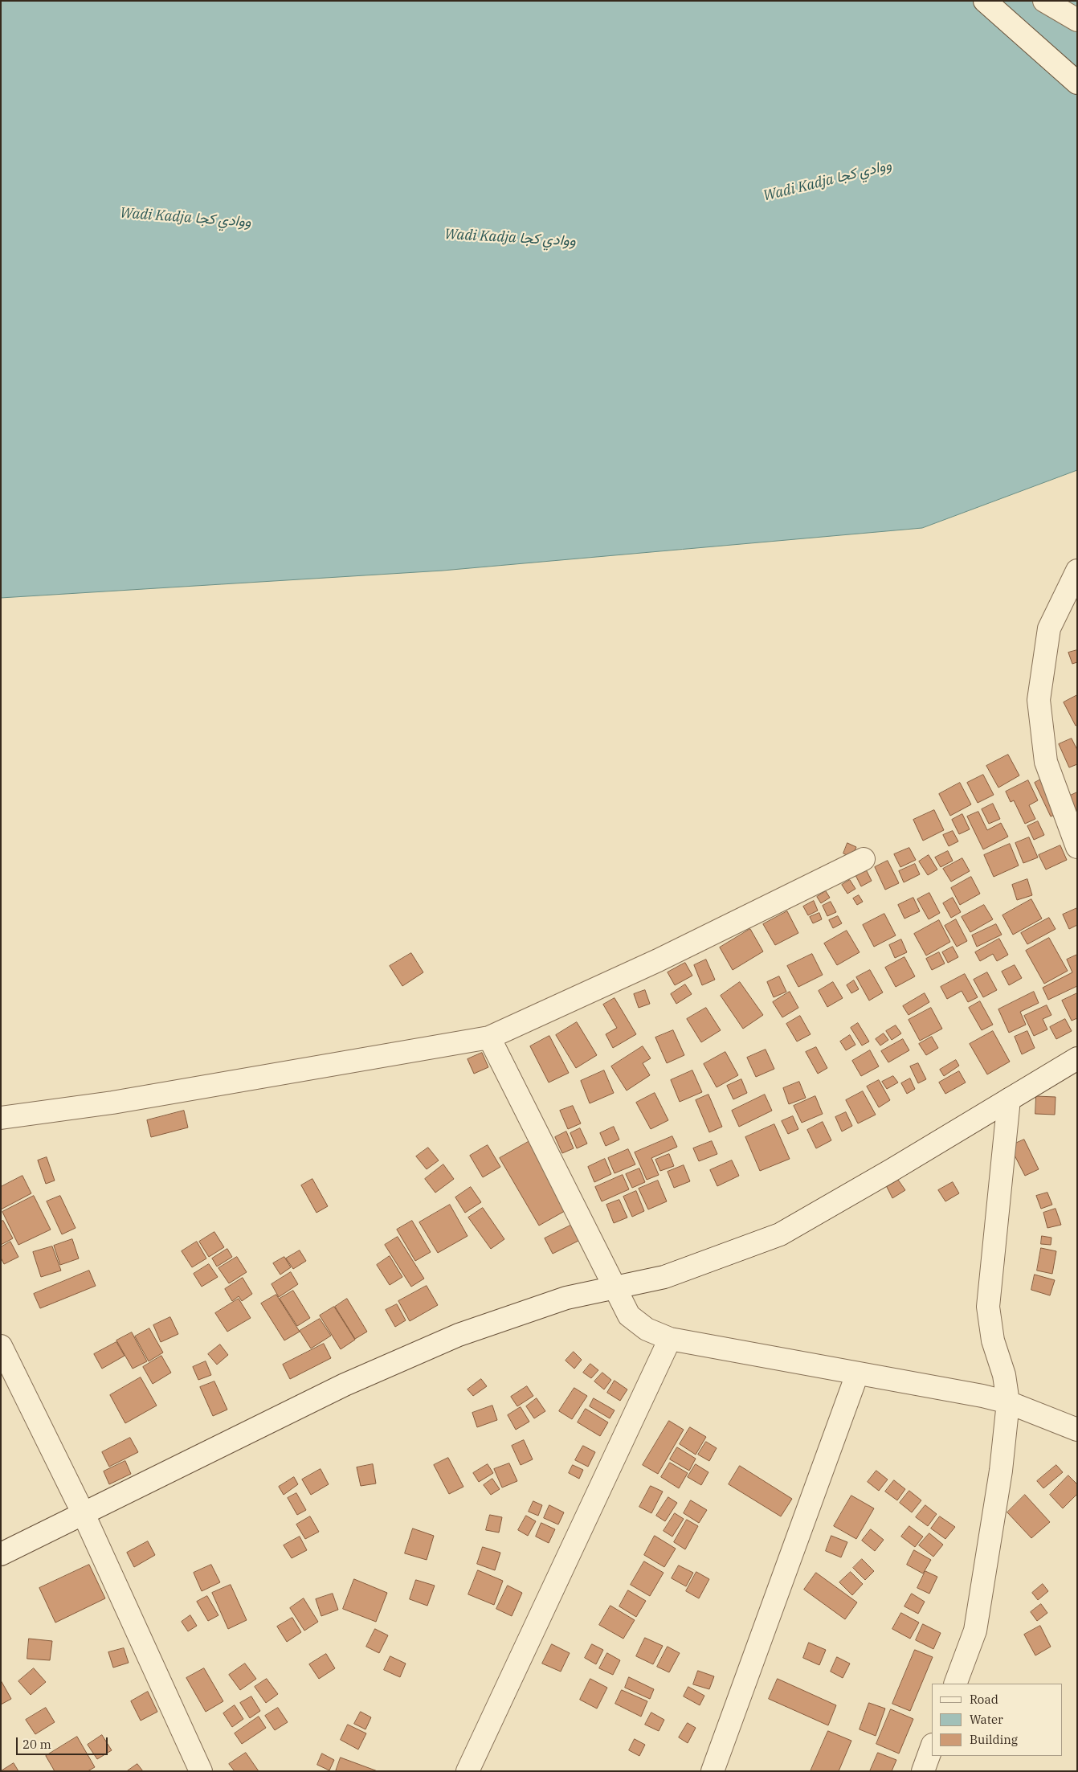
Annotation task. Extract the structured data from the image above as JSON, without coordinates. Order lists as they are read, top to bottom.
{
  "water": ["Wadi Kadja ووادي كجا"],
  "legend": ["Road", "Water", "Building"],
  "scale_bar": "20 m"
}
